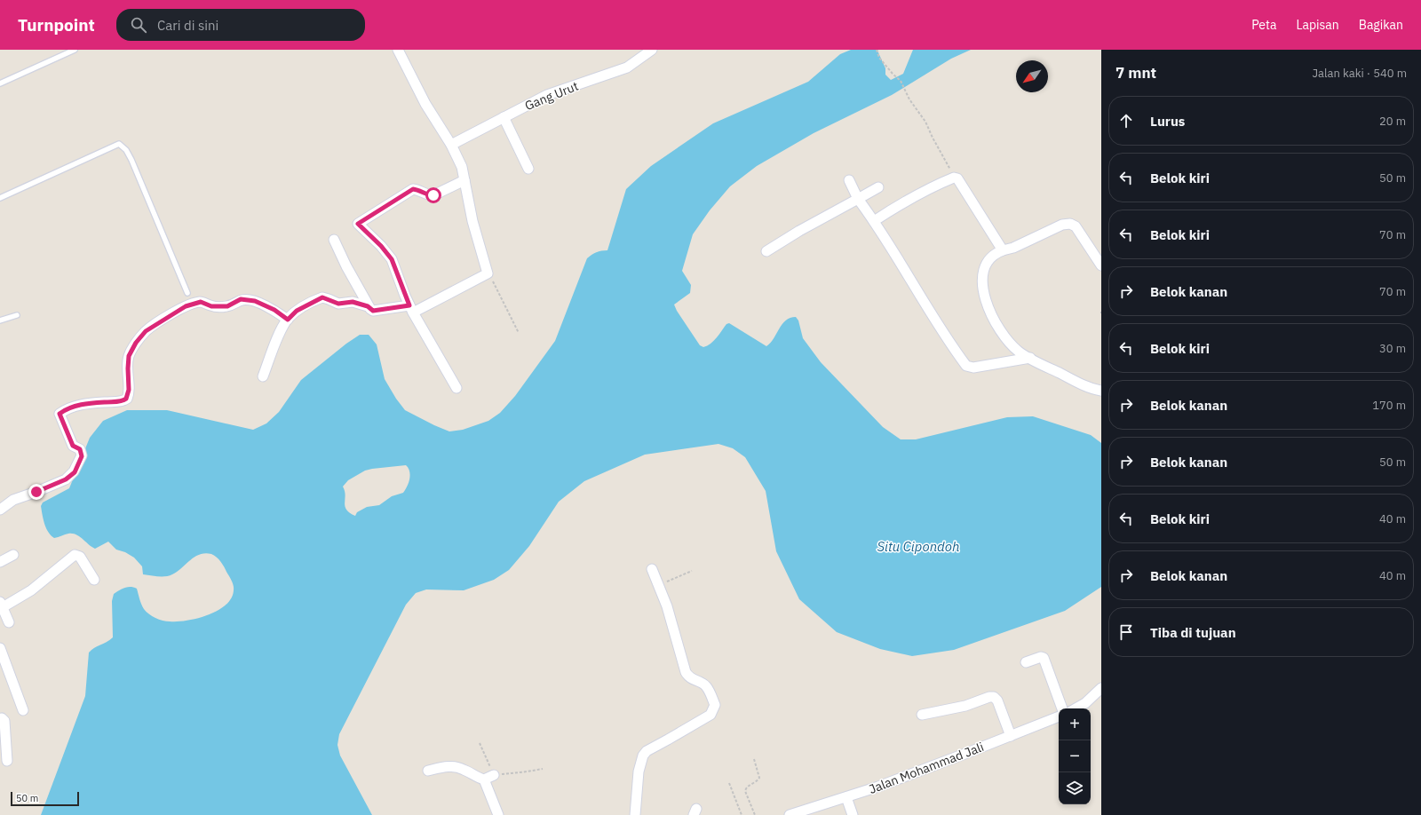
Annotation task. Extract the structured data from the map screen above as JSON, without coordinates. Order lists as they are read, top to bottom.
{
  "streets": {
    "street": ["Gang Urut", "Jalan Mohammad Jali"]
  },
  "water": ["Situ Cipondoh"],
  "scale_bar": "50 m",
  "north": "bottom left",
  "page": {
    "header": "Turnpoint",
    "search": "Cari di sini",
    "nav": ["Peta", "Lapisan", "Bagikan"],
    "heading": ["7 mnt", "Jalan kaki · 540 m"],
    "list": [
      ["Lurus", "20 m"],
      ["Belok kiri", "50 m"],
      ["Belok kiri", "70 m"],
      ["Belok kanan", "70 m"],
      ["Belok kiri", "30 m"],
      ["Belok kanan", "170 m"],
      ["Belok kanan", "50 m"],
      ["Belok kiri", "40 m"],
      ["Belok kanan", "40 m"],
      "Tiba di tujuan"
    ],
    "map_buttons": ["+", "−"],
    "scale": "50 m"
  }
}
